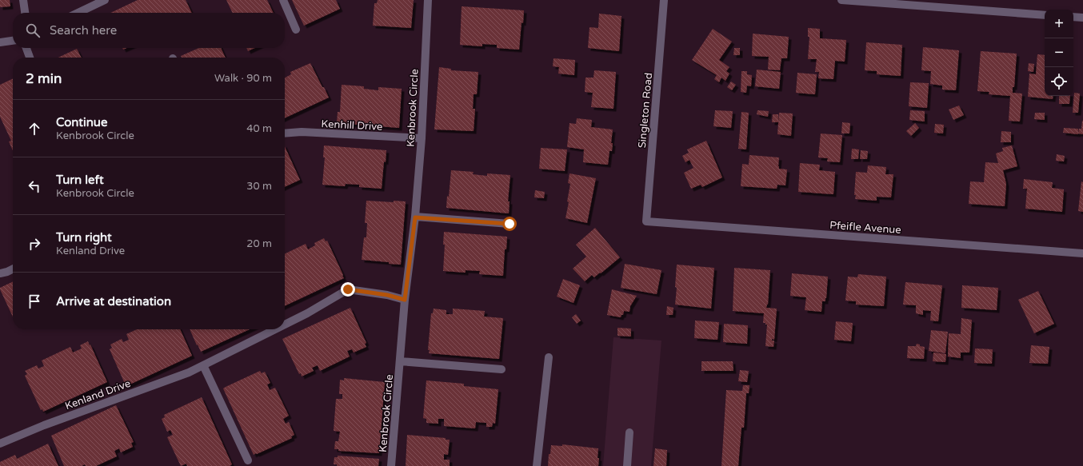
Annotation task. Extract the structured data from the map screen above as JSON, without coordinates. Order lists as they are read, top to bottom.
{
  "streets": {
    "street": [
      "Kenbrook Circle",
      "Singleton Road",
      "Kenhill Drive",
      "Pfeifle Avenue",
      "Kenland Drive"
    ]
  },
  "crossings": [
    ["Kenbrook Circle", "Kenhill Drive"],
    ["Kenbrook Circle", "Kenland Drive"],
    ["Singleton Road", "Pfeifle Avenue"]
  ],
  "page": {
    "map_buttons": ["+", "−"],
    "search": "Search here",
    "heading": ["2 min", "Walk · 90 m"],
    "list": [
      ["Continue", "Kenbrook Circle", "40 m"],
      ["Turn left", "Kenbrook Circle", "30 m"],
      ["Turn right", "Kenland Drive", "20 m"],
      "Arrive at destination"
    ]
  }
}
